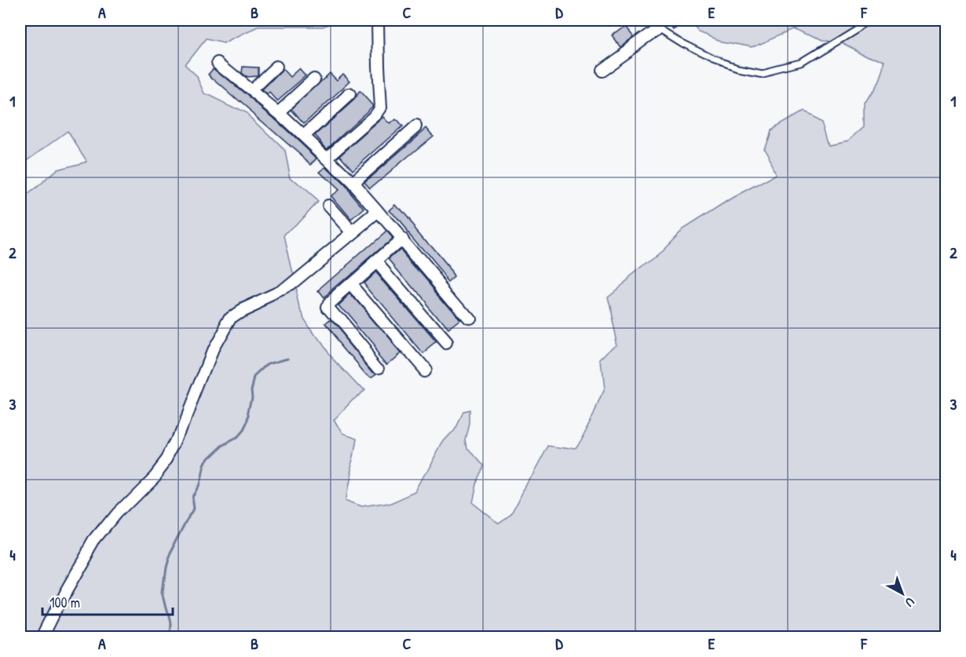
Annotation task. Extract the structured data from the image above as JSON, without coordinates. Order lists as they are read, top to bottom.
{
  "scale_bar": "100 m",
  "north": "bottom right",
  "grid": {
    "columns": [
      "A",
      "B",
      "C",
      "D",
      "E",
      "F"
    ],
    "rows": [
      "1",
      "2",
      "3",
      "4"
    ]
  }
}
